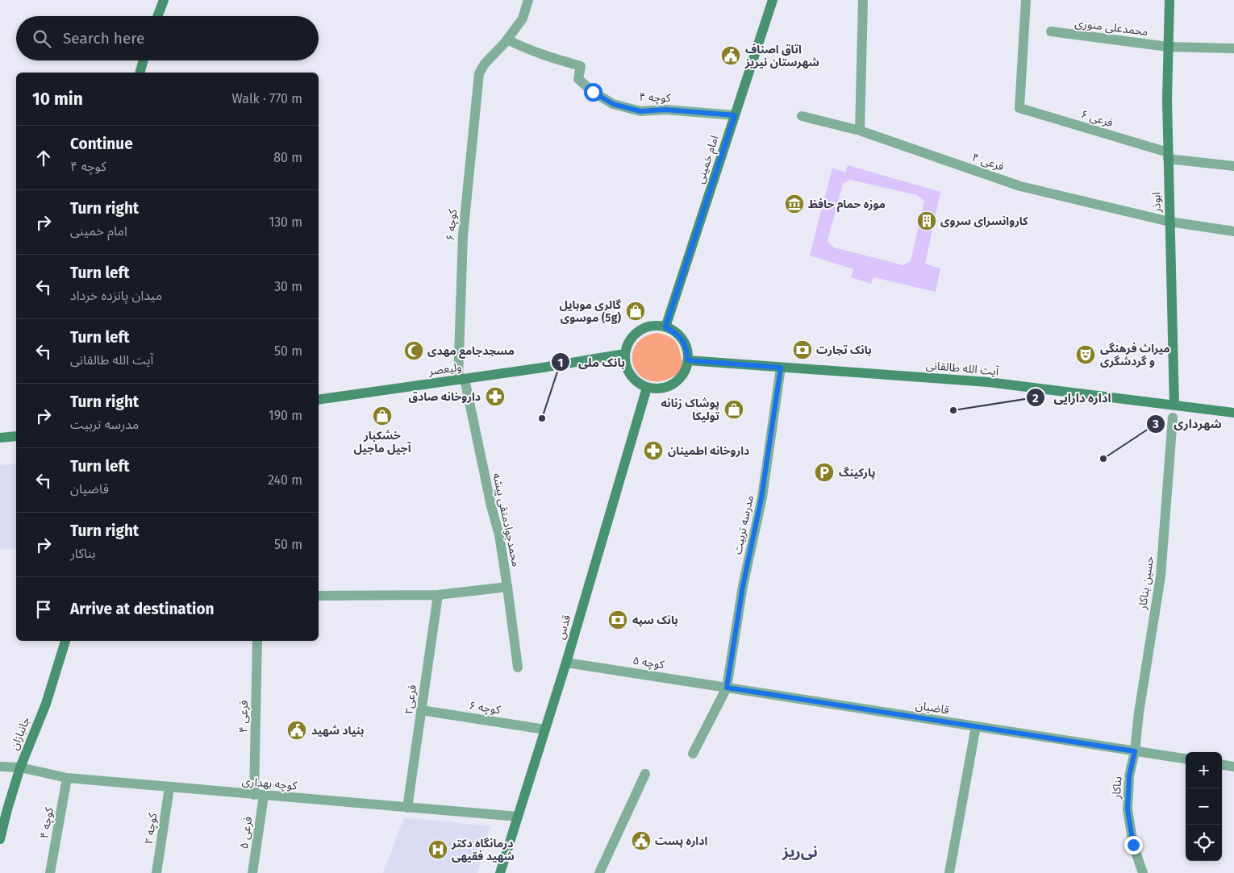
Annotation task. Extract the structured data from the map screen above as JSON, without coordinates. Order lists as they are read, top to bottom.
{
  "streets": {
    "main road": [
      "امام خمینی",
      "ابوذر",
      "آیت الله طالقانی",
      "ولیعصر",
      "قدس",
      "جانبازان"
    ],
    "street": [
      "محمدعلی منوری",
      "کوچه ۴",
      "فرعی ۶",
      "فرعی ۴",
      "۶ کوچه",
      "محمدجوادمتقی پیشه",
      "مدرسه تربیت",
      "حسین بناکار",
      "کوچه ۵",
      "فرعی۲",
      "کوچه ۶",
      "قاضیان",
      "کوچه بهداری",
      "بناکار",
      "کوچه ۲",
      "فرعی ۵"
    ]
  },
  "crossings": [
    ["محمدعلی منوری", "ابوذر"],
    ["کوچه ۴", "امام خمینی"],
    ["کوچه ۴", "۶ کوچه"],
    ["کوچه ۴", "کوچه بهداری"],
    ["فرعی ۶", "ابوذر"],
    ["امام خمینی", "آیت الله طالقانی"],
    ["امام خمینی", "ولیعصر"],
    ["امام خمینی", "قدس"],
    ["فرعی ۴", "ابوذر"],
    ["فرعی ۴", "کوچه بهداری"],
    ["فرعی ۴", "فرعی ۵"],
    ["ابوذر", "آیت الله طالقانی"],
    ["۶ کوچه", "ولیعصر"],
    ["۶ کوچه", "محمدجوادمتقی پیشه"],
    ["آیت الله طالقانی", "ولیعصر"],
    ["آیت الله طالقانی", "مدرسه تربیت"],
    ["آیت الله طالقانی", "قدس"],
    ["ولیعصر", "محمدجوادمتقی پیشه"],
    ["ولیعصر", "قدس"],
    ["مدرسه تربیت", "کوچه ۵"],
    ["مدرسه تربیت", "قاضیان"],
    ["حسین بناکار", "قاضیان"],
    ["حسین بناکار", "بناکار"],
    ["قدس", "کوچه ۵"],
    ["قدس", "کوچه ۶"],
    ["قدس", "کوچه بهداری"],
    ["کوچه ۵", "قاضیان"],
    ["فرعی۲", "کوچه ۶"],
    ["فرعی۲", "کوچه بهداری"],
    ["قاضیان", "بناکار"],
    ["جانبازان", "کوچه بهداری"],
    ["کوچه بهداری", "کوچه ۲"],
    ["کوچه بهداری", "فرعی ۵"]
  ],
  "districts": ["نی‌ریز"],
  "places": {
    "public building": ["اتاق اصناف شهرستان نیریز", "بنیاد شهید", "اداره پست"],
    "museum": ["موزه حمام حافظ"],
    "building": ["کاروانسرای سروی"],
    "shop": ["گالری موبایل موسوی (5g)", "پوشاک زنانه تولیکا", "خشکبار آجیل ماجیل"],
    "bank": ["بانک تجارت", "بانک سپه"],
    "mosque": ["مسجدجامع مهدی"],
    "theatre": ["میراث فرهنگی و گردشگری"],
    "pharmacy": ["داروخانه صادق", "داروخانه اطمینان"],
    "other": ["اداره دارایی", "بانک ملی", "شهرداری"],
    "parking": ["پارکینگ"],
    "hospital": ["درمانگاه دکتر شهید فقیهی"]
  },
  "page": {
    "search": "Search here",
    "heading": ["10 min", "Walk · 770 m"],
    "list": [
      ["Continue", "کوچه ۴", "80 m"],
      ["Turn right", "امام خمینی", "130 m"],
      ["Turn left", "میدان پانزده خرداد", "30 m"],
      ["Turn left", "آیت الله طالقانی", "50 m"],
      ["Turn right", "مدرسه تربیت", "190 m"],
      ["Turn left", "قاضیان", "240 m"],
      ["Turn right", "بناکار", "50 m"],
      "Arrive at destination"
    ],
    "map_buttons": ["+", "−"]
  }
}
